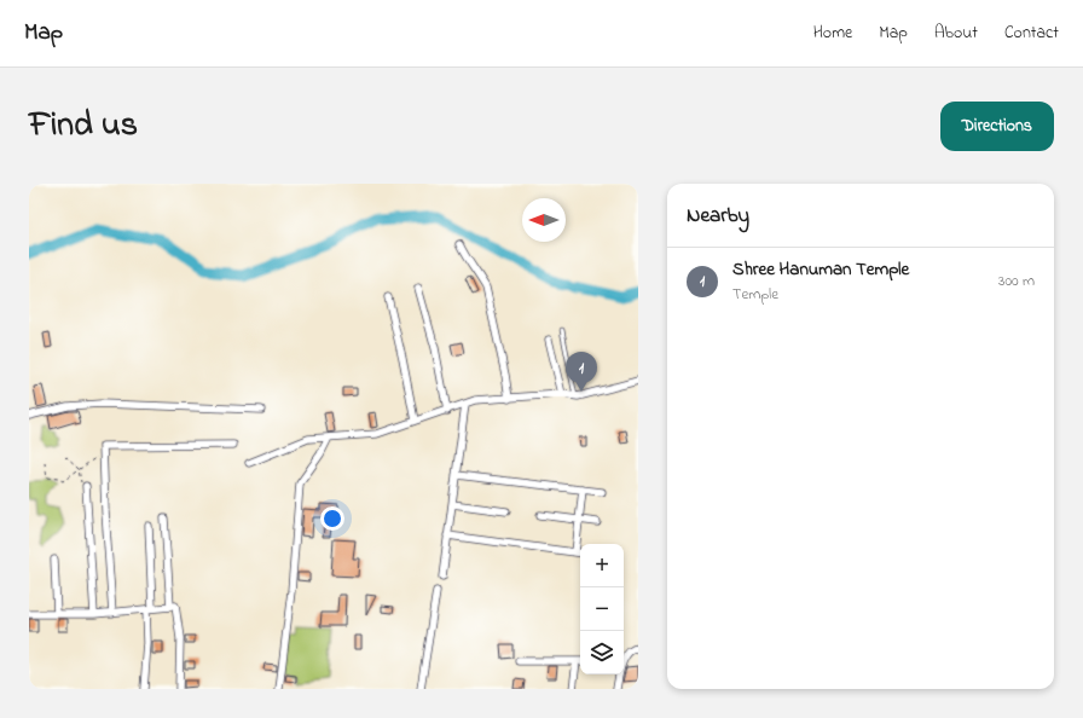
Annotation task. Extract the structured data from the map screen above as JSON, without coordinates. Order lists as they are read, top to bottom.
{
  "north": "left",
  "page": {
    "header": "Map",
    "nav": [
      "Home",
      "Map",
      "About",
      "Contact"
    ],
    "title": "Find us",
    "buttons": "Directions",
    "heading": "Nearby",
    "list": [
      {
        "mark": "1",
        "name": "Shree Hanuman Temple",
        "note": "Temple",
        "value": "300 m"
      }
    ],
    "pins": "1",
    "map_buttons": ["+", "−"]
  }
}
